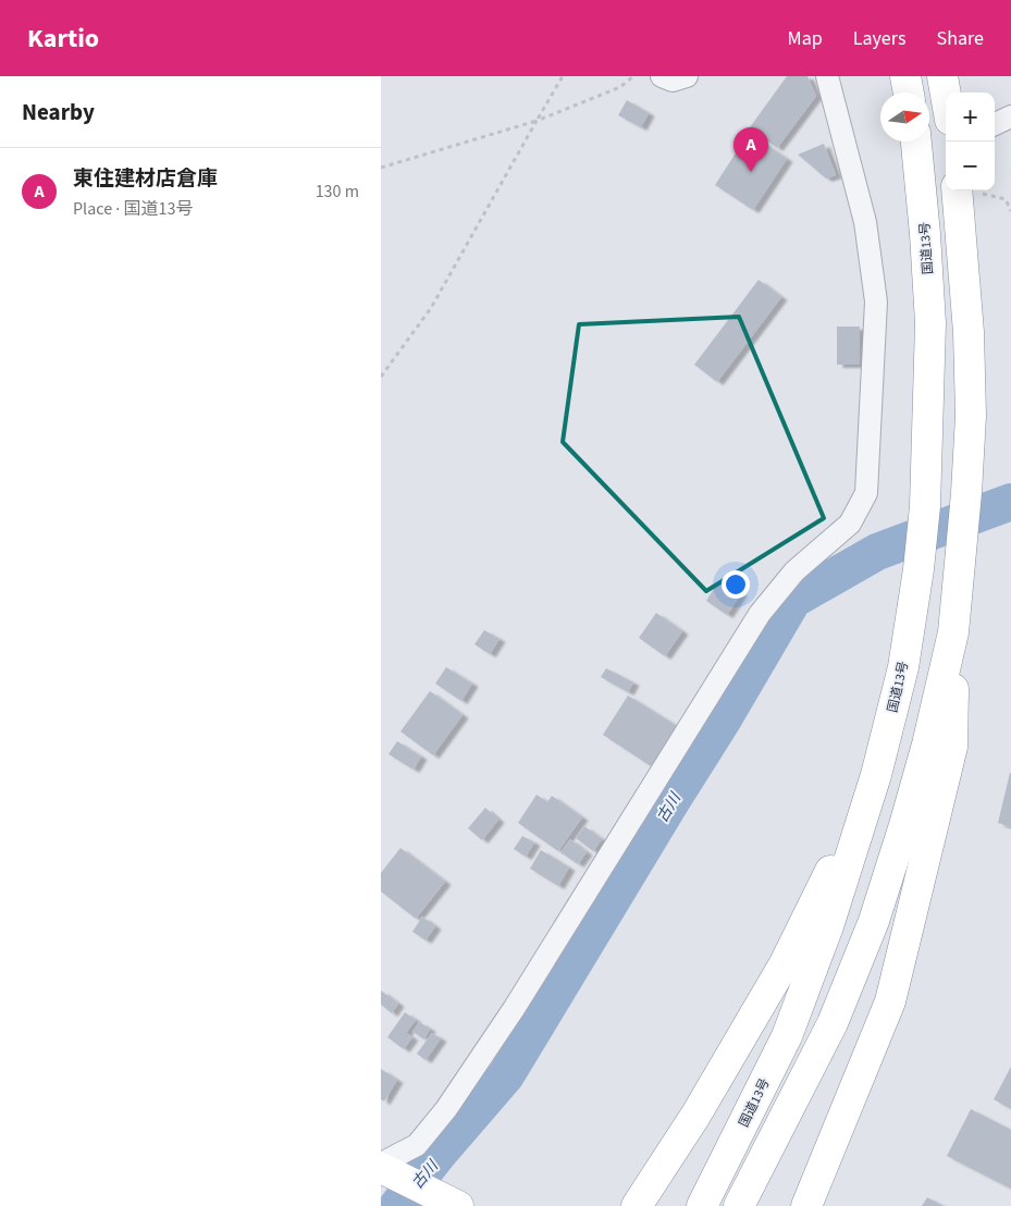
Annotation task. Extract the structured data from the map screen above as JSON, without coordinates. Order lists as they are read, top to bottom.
{
  "streets": {
    "main road": ["国道13号"]
  },
  "water": ["古川"],
  "north": "right",
  "page": {
    "header": "Kartio",
    "nav": ["Map", "Layers", "Share"],
    "heading": "Nearby",
    "map_buttons": ["+", "−"],
    "pins": "A",
    "list": [
      {
        "mark": "A",
        "name": "東住建材店倉庫",
        "note": "Place · 国道13号",
        "value": "130 m"
      }
    ]
  }
}
